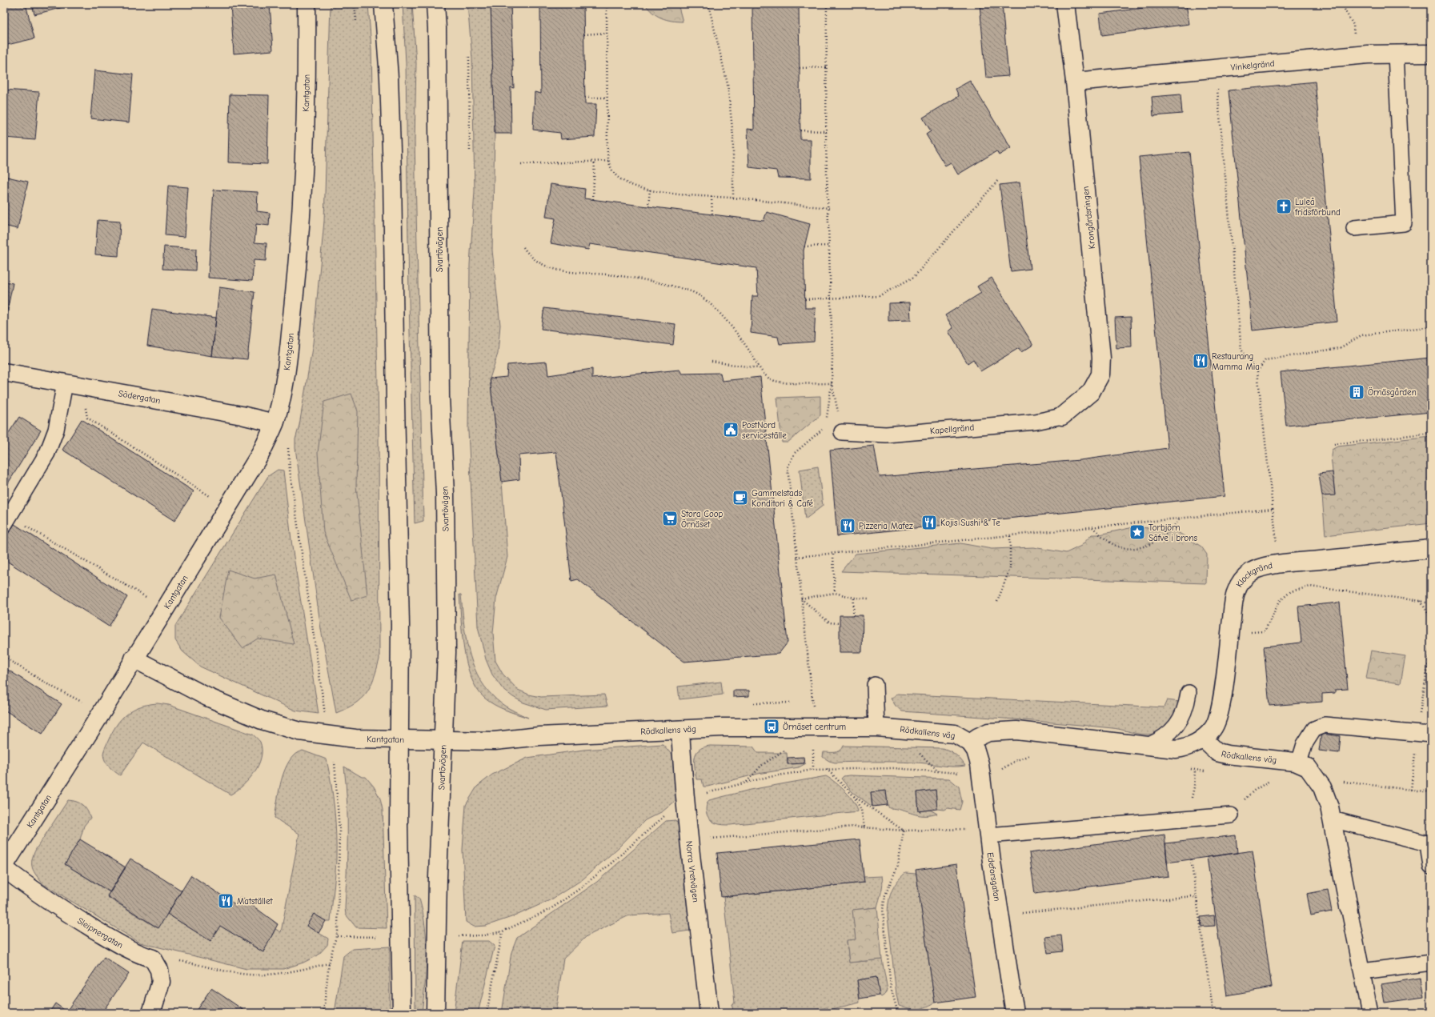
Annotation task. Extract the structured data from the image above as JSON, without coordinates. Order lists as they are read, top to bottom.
{
  "streets": {
    "street": [
      "Vinkelgränd",
      "Kantgatan",
      "Krongårdsringen",
      "Svartövägen",
      "Södergatan",
      "Klockgränd",
      "Rödkallens väg",
      "Norra Vretvägen",
      "Edeforsgatan",
      "Sleipnergatan"
    ],
    "lane": ["Kapellgränd"]
  },
  "crossings": [
    ["Vinkelgränd", "Krongårdsringen"],
    ["Kantgatan", "Svartövägen"],
    ["Kantgatan", "Södergatan"],
    ["Kantgatan", "Rödkallens väg"],
    ["Krongårdsringen", "Kapellgränd"],
    ["Svartövägen", "Rödkallens väg"],
    ["Klockgränd", "Rödkallens väg"],
    ["Rödkallens väg", "Norra Vretvägen"],
    ["Rödkallens väg", "Edeforsgatan"]
  ],
  "places": {
    "church": ["Luleå fridsförbund"],
    "restaurant": [
      "Restaurang Mamma Mia",
      "Kojis Sushi & Te",
      "Pizzeria Mafez",
      "Matstället"
    ],
    "building": ["Örnäsgården"],
    "public building": ["PostNord serviceställe"],
    "cafe": ["Gammelstads Konditori & Café"],
    "supermarket": ["Stora Coop Örnäset"],
    "place": ["Torbjörn Säfve i brons"],
    "bus stop": ["Örnäset centrum"]
  }
}
